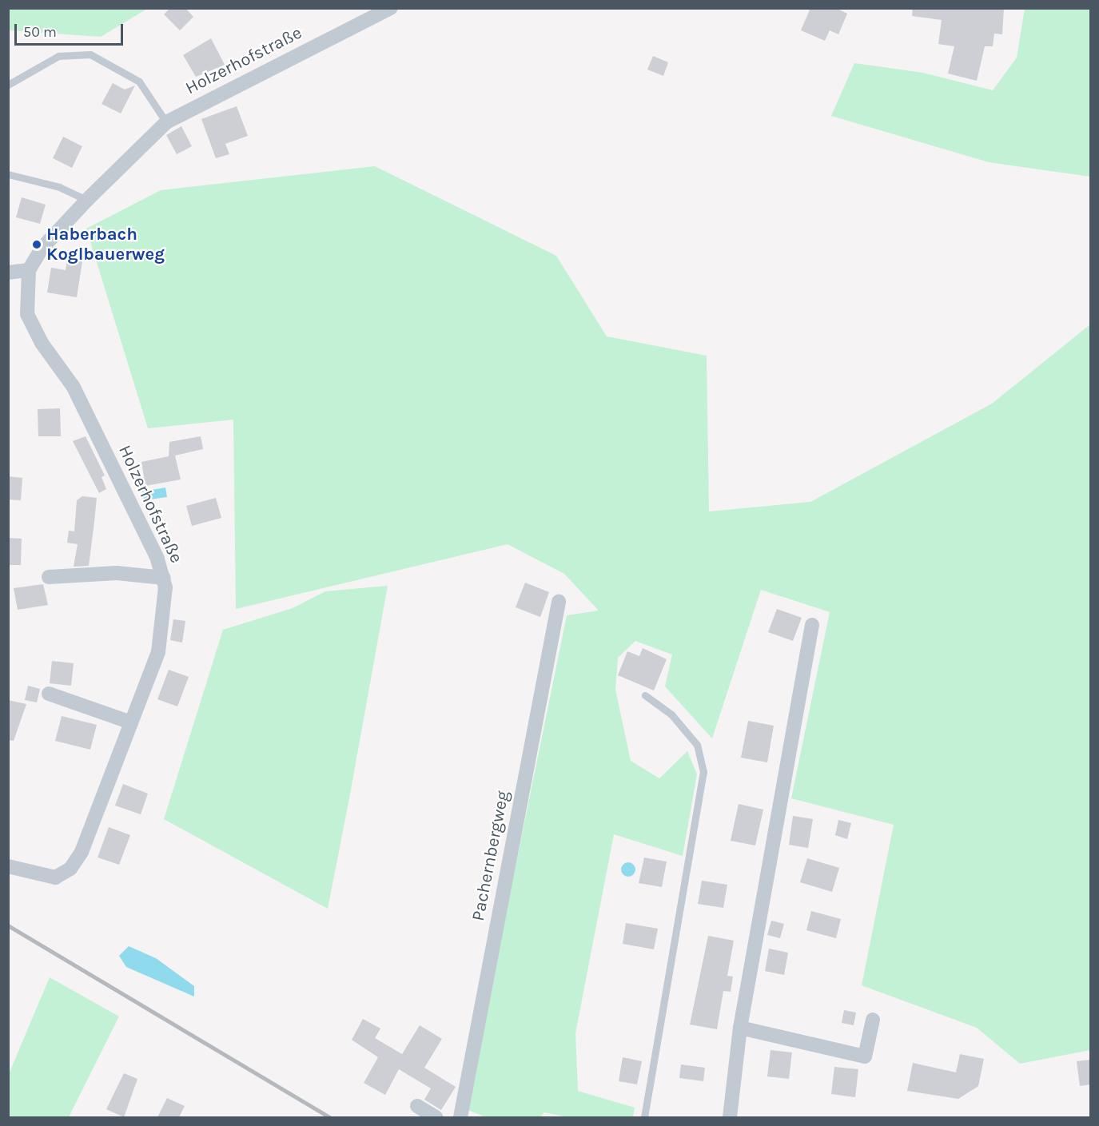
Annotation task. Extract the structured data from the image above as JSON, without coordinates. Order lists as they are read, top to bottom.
{
  "streets": {
    "street": ["Holzerhofstraße", "Pachernbergweg"]
  },
  "places": ["Haberbach Koglbauerweg"],
  "scale_bar": "50 m"
}
